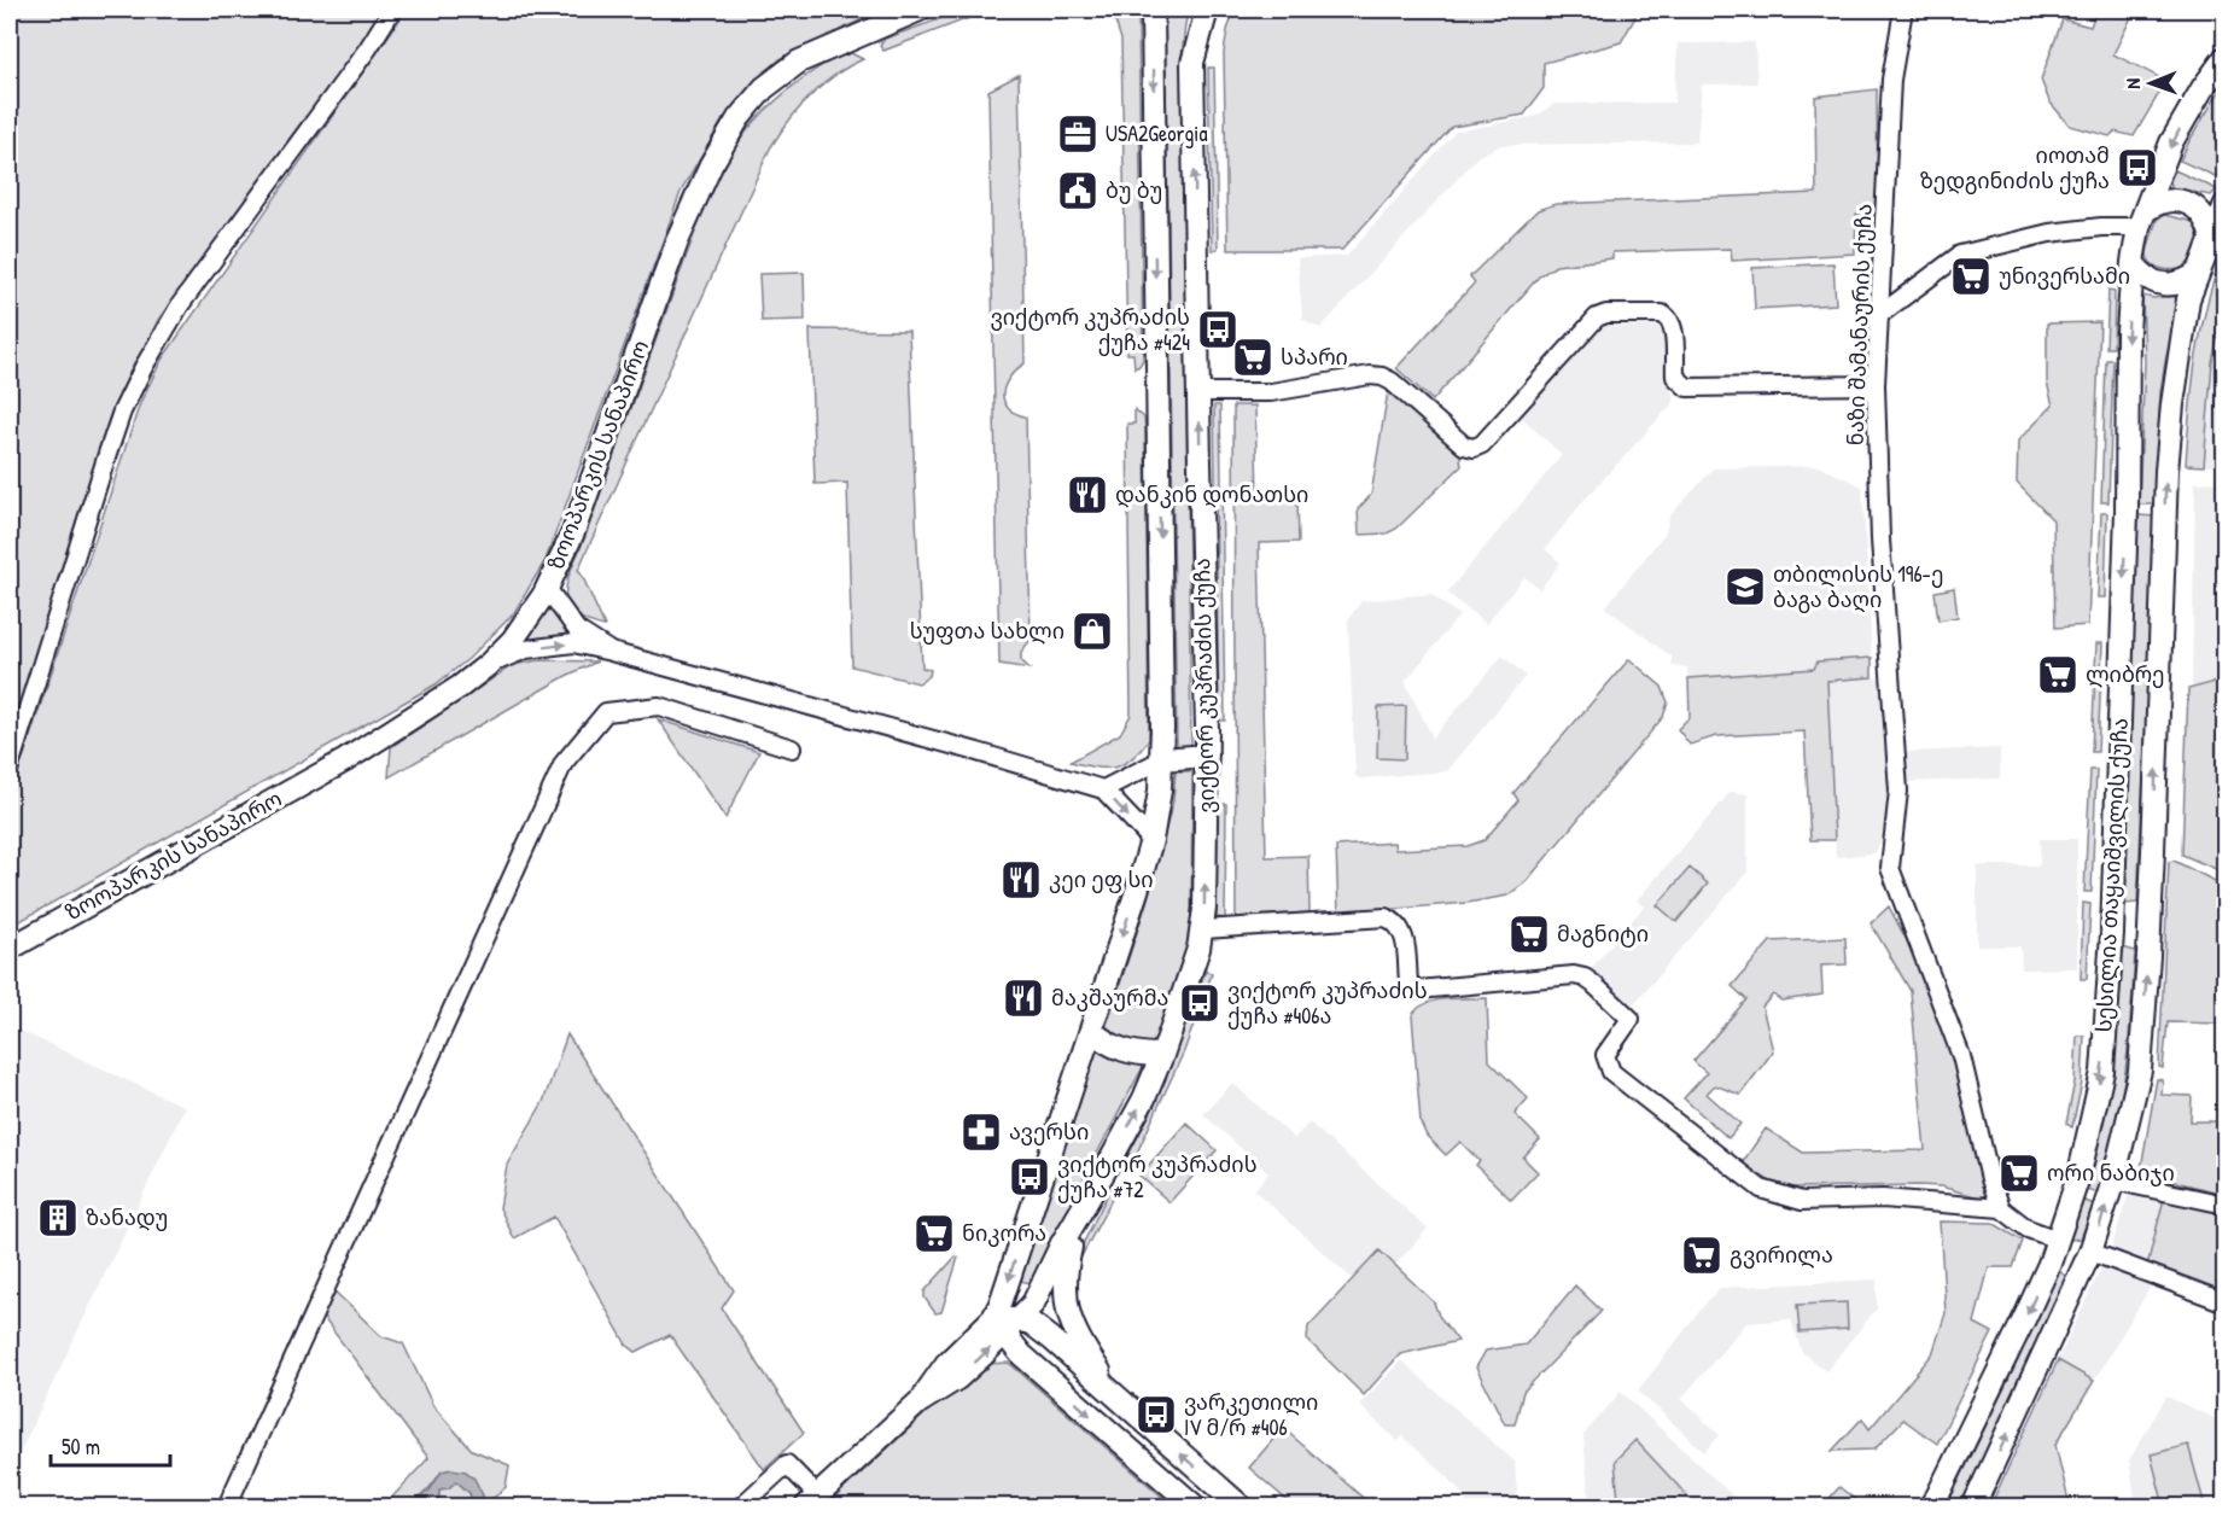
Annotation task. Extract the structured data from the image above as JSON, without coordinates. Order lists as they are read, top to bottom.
{
  "streets": {
    "main road": ["ზოოპარკის სანაპირო", "ვიქტორ კუპრაძის ქუჩა", "სესილია თაყაიშვილის ქუჩა"],
    "street": ["ნაზი შამანაურის ქუჩა"]
  },
  "places": {
    "office": ["USA2Georgia"],
    "bus stop": [
      "იოთამ ზედგინიძის ქუჩა",
      "ვიქტორ კუპრაძის ქუჩა #424",
      "ვიქტორ კუპრაძის ქუჩა #406ა",
      "ვიქტორ კუპრაძის ქუჩა #72",
      "ვარკეთილი IV მ/რ #406"
    ],
    "public building": ["ბუ ბუ"],
    "supermarket": [
      "უნივერსამი",
      "სპარი",
      "ლიბრე",
      "მაგნიტი",
      "ორი ნაბიჯი",
      "ნიკორა",
      "გვირილა"
    ],
    "restaurant": ["დანკინ დონათსი", "კეი ეფ სი", "მაკშაურმა"],
    "school or university": ["თბილისის 196-ე ბაგა ბაღი"],
    "shop": ["სუფთა სახლი"],
    "pharmacy": ["ავერსი"],
    "building": ["ზანადუ"]
  },
  "scale_bar": "50 m",
  "north": "left"
}
